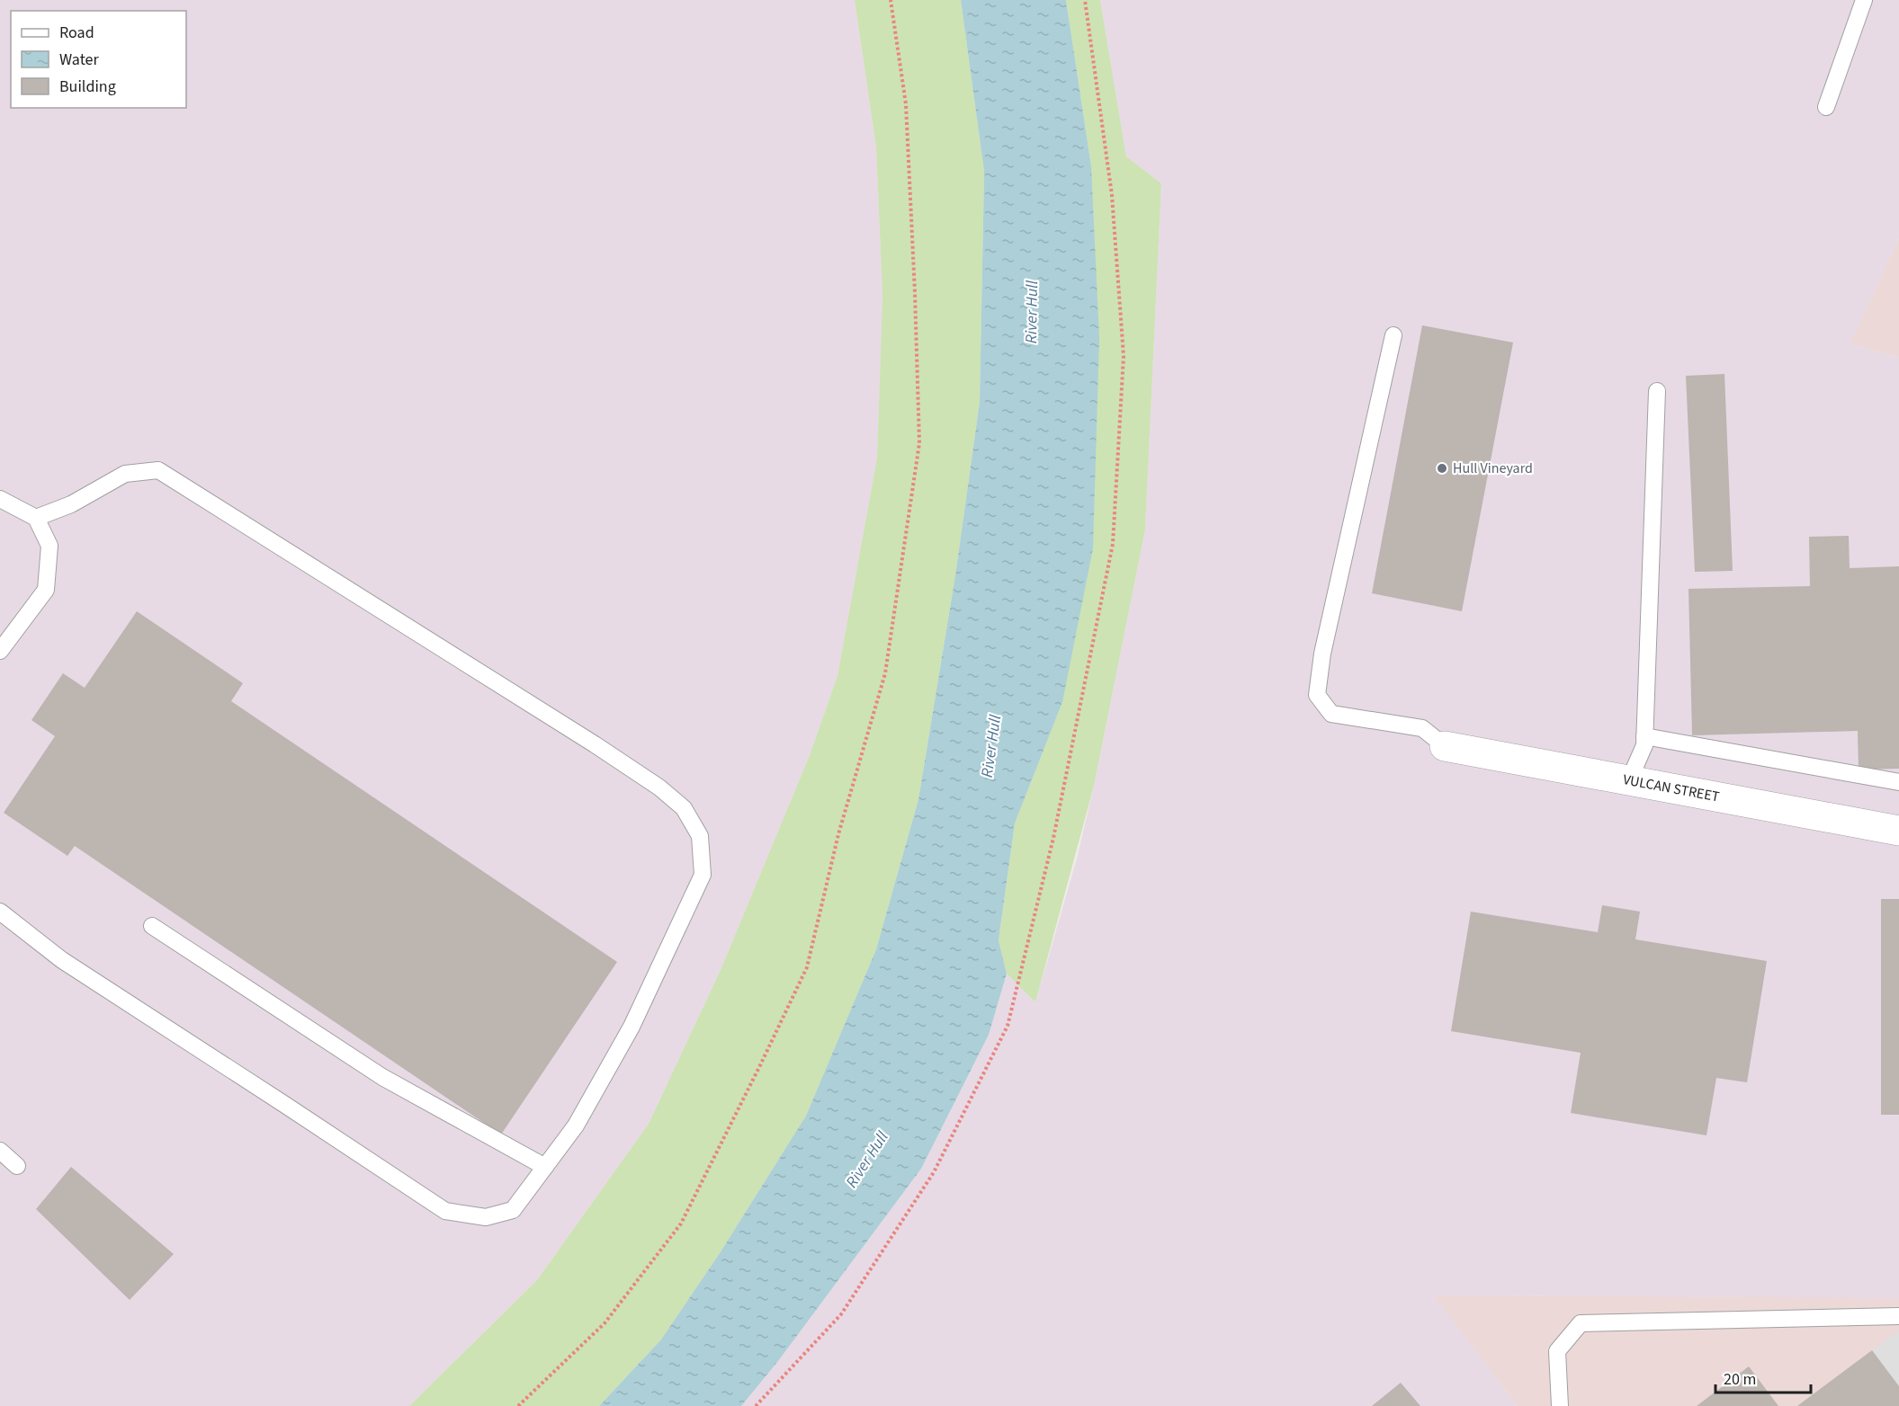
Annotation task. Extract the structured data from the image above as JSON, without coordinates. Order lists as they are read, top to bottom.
{
  "streets": {
    "street": ["VULCAN STREET"]
  },
  "water": ["River Hull"],
  "places": ["Hull Vineyard"],
  "legend": ["Road", "Water", "Building"],
  "scale_bar": "20 m"
}
